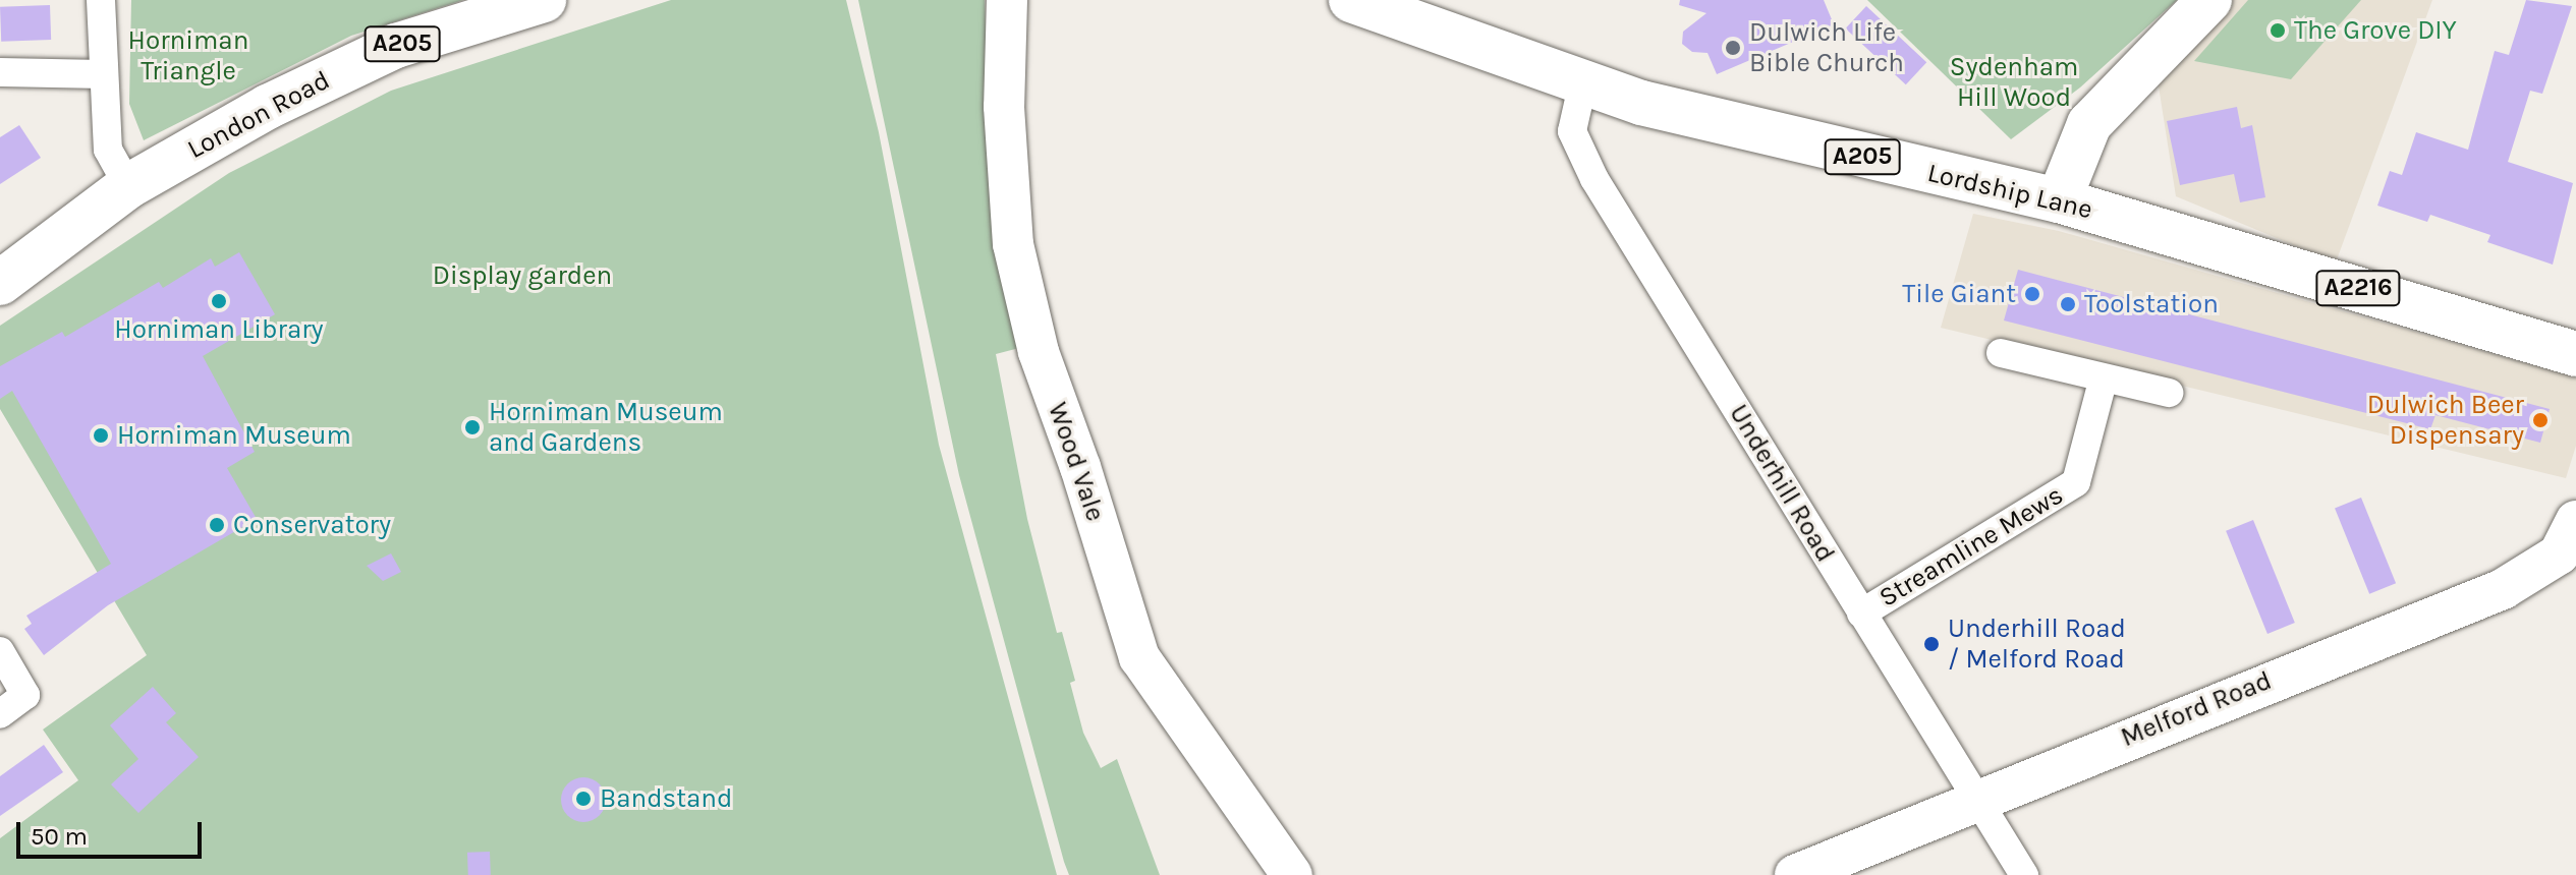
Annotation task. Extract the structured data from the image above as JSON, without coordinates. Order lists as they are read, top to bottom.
{
  "streets": {
    "main road": [
      "A205",
      "London Road",
      "Lordship Lane",
      "A2216"
    ],
    "street": [
      "Wood Vale",
      "Underhill Road",
      "Streamline Mews",
      "Melford Road"
    ]
  },
  "crossings": [
    ["Lordship Lane", "Underhill Road"],
    ["Underhill Road", "Streamline Mews"],
    ["Underhill Road", "Melford Road"]
  ],
  "parks": ["Horniman Triangle", "Sydenham Hill Wood", "Display garden"],
  "places": [
    "The Grove DIY",
    "Dulwich Life Bible Church",
    "Tile Giant",
    "Horniman Library",
    "Toolstation",
    "Dulwich Beer Dispensary",
    "Horniman Museum and Gardens",
    "Horniman Museum",
    "Conservatory",
    "Underhill Road / Melford Road",
    "Bandstand"
  ],
  "scale_bar": "50 m"
}
